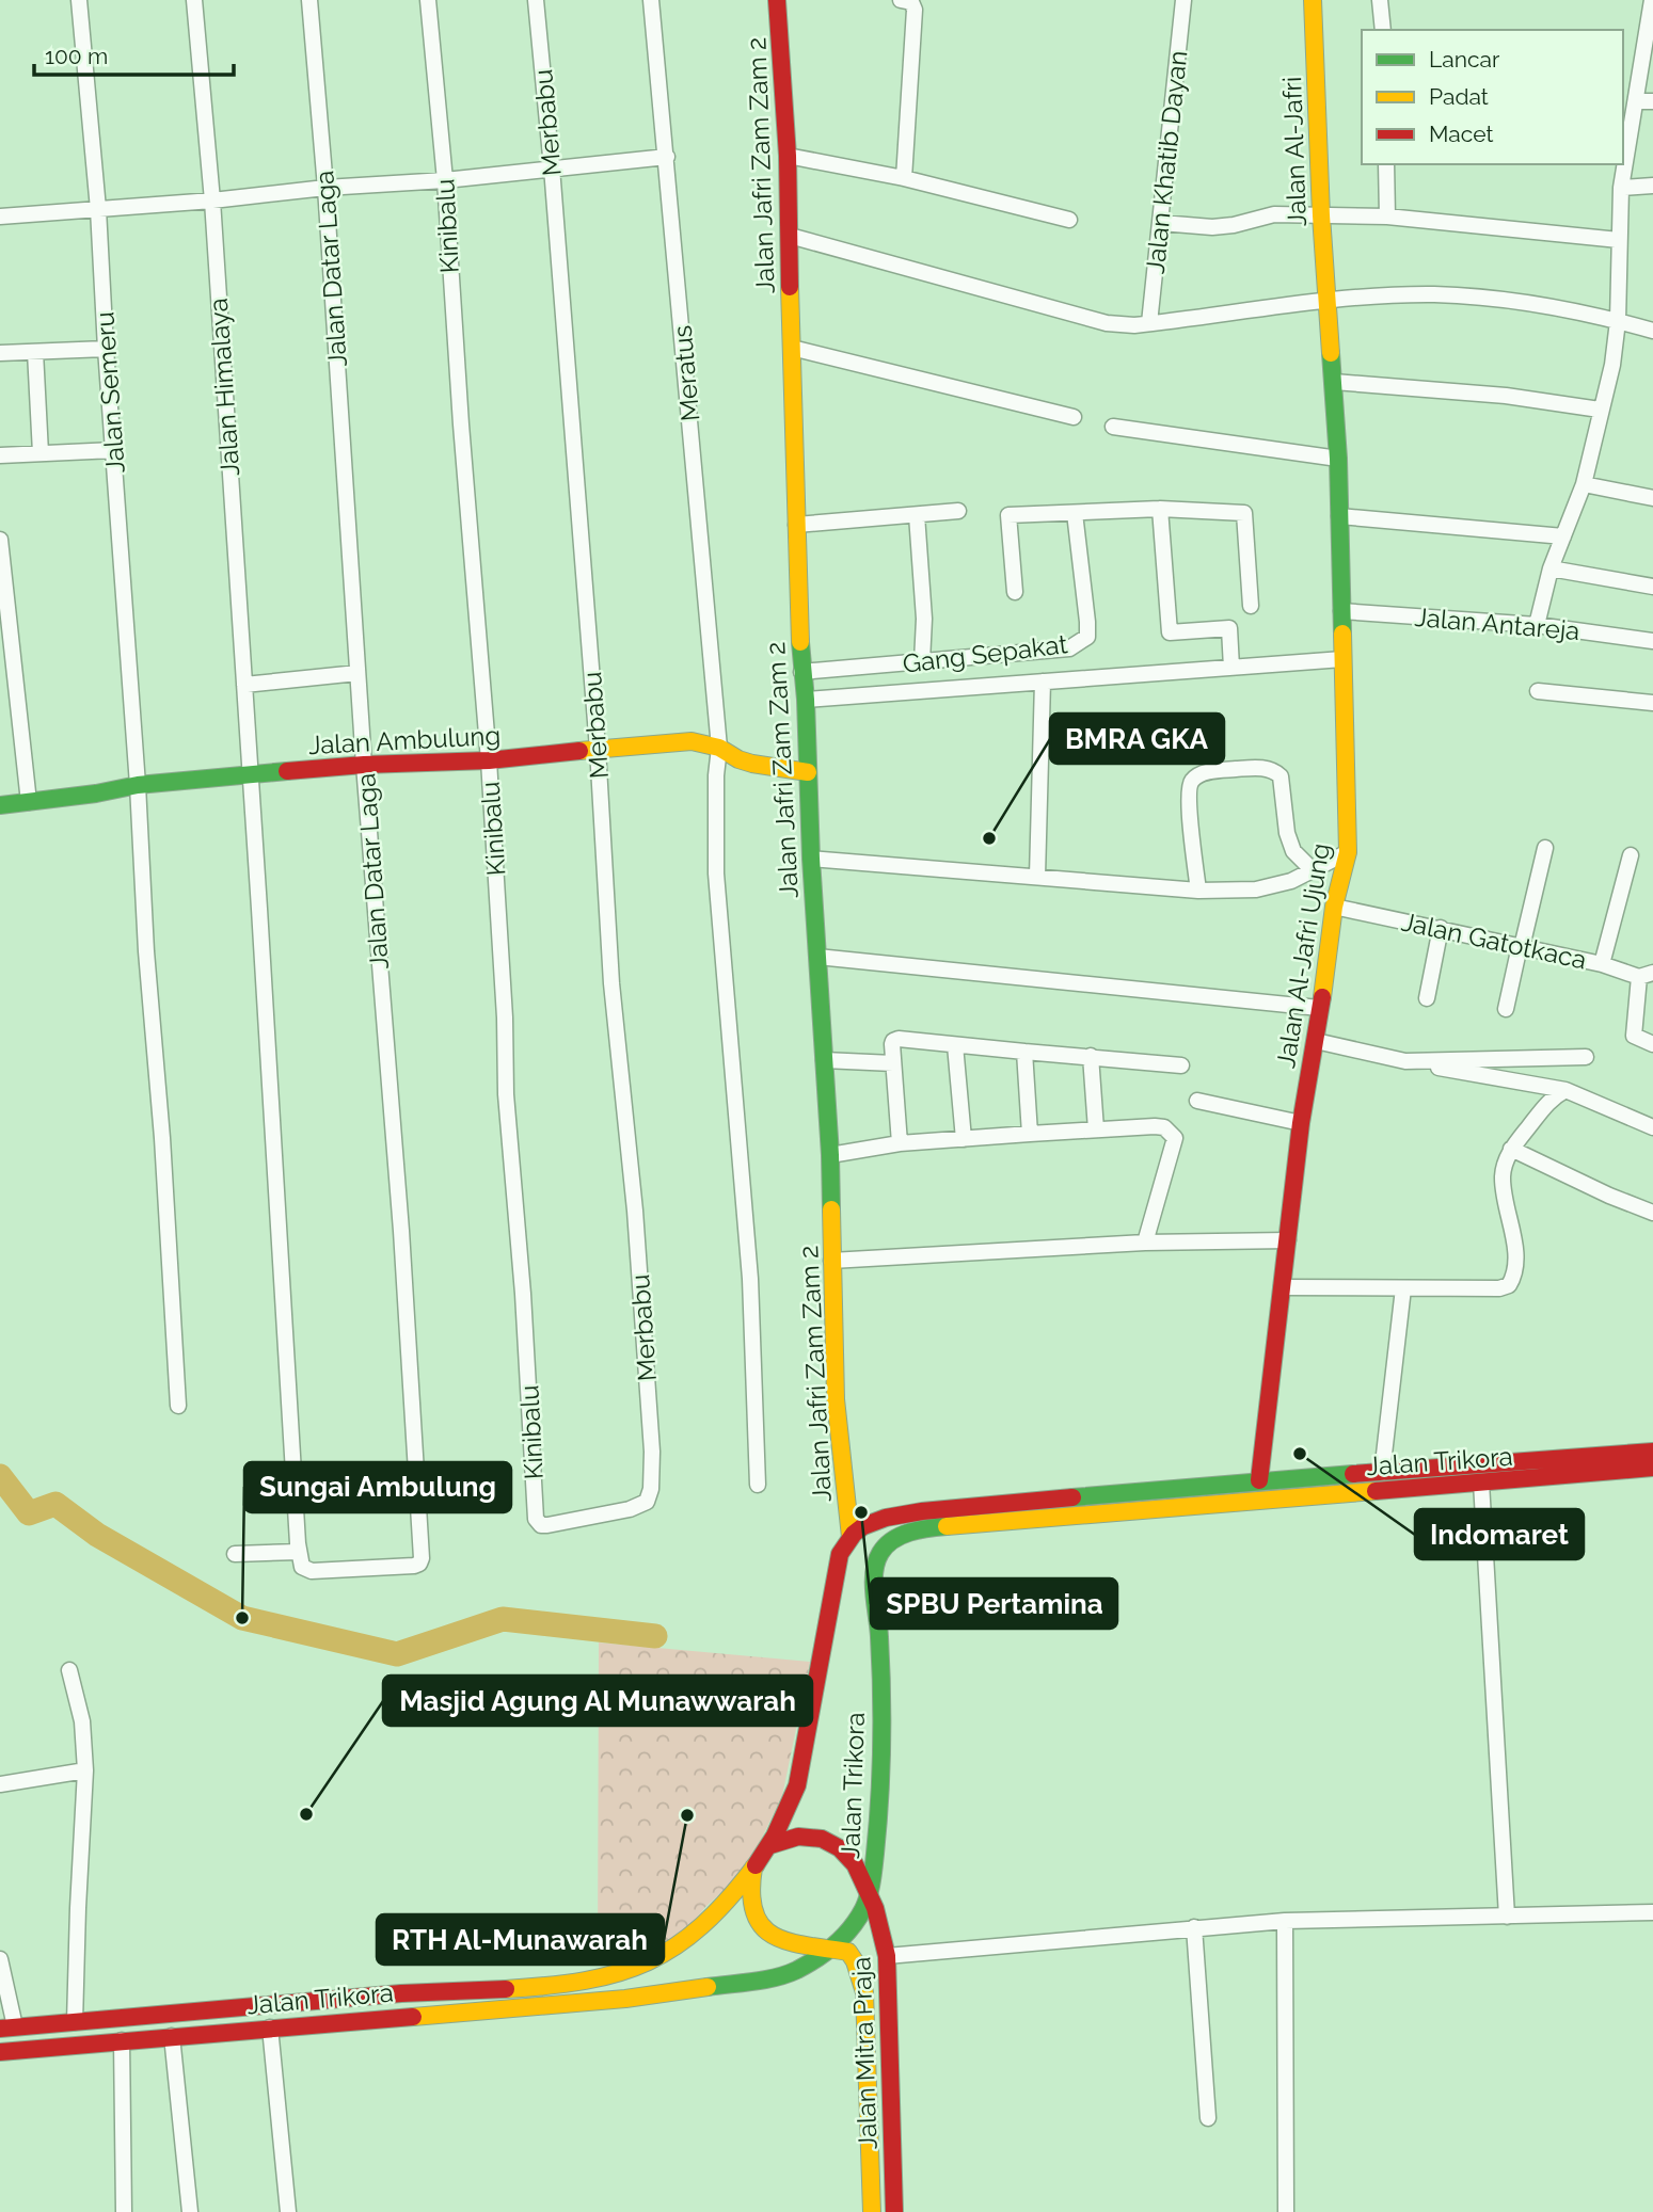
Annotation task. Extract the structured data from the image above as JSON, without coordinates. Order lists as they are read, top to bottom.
{
  "streets": {
    "street": [
      "Merbabu",
      "Jalan Al-Jafri",
      "Jalan Khatib Dayan",
      "Jalan Jafri Zam Zam 2",
      "Kinibalu",
      "Jalan Datar Laga",
      "Meratus",
      "Jalan Himalaya",
      "Jalan Semeru",
      "Jalan Antareja",
      "Gang Sepakat",
      "Jalan Ambulung",
      "Jalan Gatotkaca",
      "Jalan Al-Jafri Ujung",
      "Jalan Trikora",
      "Jalan Mitra Praja"
    ]
  },
  "crossings": [
    ["Merbabu", "Kinibalu"],
    ["Merbabu", "Jalan Ambulung"],
    ["Jalan Al-Jafri", "Jalan Al-Jafri Ujung"],
    ["Jalan Jafri Zam Zam 2", "Gang Sepakat"],
    ["Jalan Jafri Zam Zam 2", "Jalan Ambulung"],
    ["Jalan Jafri Zam Zam 2", "Jalan Trikora"],
    ["Kinibalu", "Jalan Ambulung"],
    ["Jalan Datar Laga", "Jalan Himalaya"],
    ["Jalan Datar Laga", "Jalan Ambulung"],
    ["Meratus", "Jalan Ambulung"],
    ["Jalan Himalaya", "Jalan Ambulung"],
    ["Jalan Semeru", "Jalan Ambulung"],
    ["Jalan Antareja", "Jalan Al-Jafri Ujung"],
    ["Jalan Gatotkaca", "Jalan Al-Jafri Ujung"],
    ["Jalan Al-Jafri Ujung", "Jalan Trikora"],
    ["Jalan Trikora", "Jalan Mitra Praja"]
  ],
  "places": [
    "BMRA GKA",
    "Indomaret",
    "SPBU Pertamina",
    "Sungai Ambulung",
    "Masjid Agung Al Munawwarah",
    "RTH Al-Munawarah"
  ],
  "legend": ["Lancar", "Padat", "Macet"],
  "scale_bar": "100 m"
}
